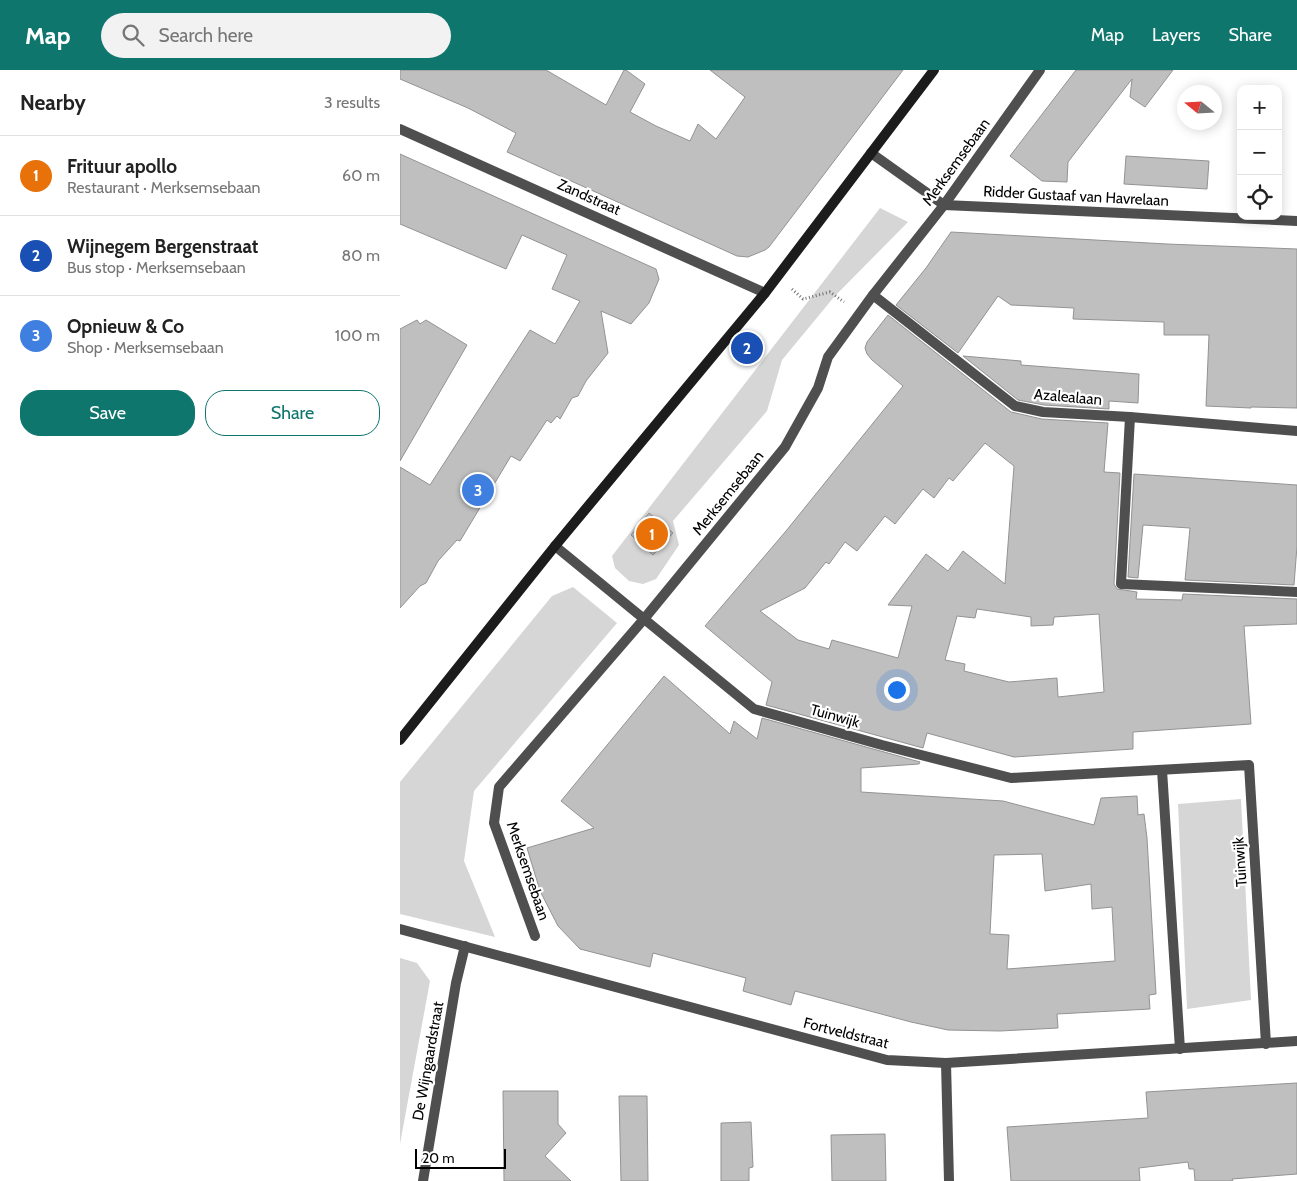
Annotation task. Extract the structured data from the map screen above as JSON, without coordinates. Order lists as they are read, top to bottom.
{
  "streets": {
    "street": [
      "Merksemsebaan",
      "Ridder Gustaaf van Havrelaan",
      "Zandstraat",
      "Azalealaan",
      "Tuinwijk",
      "Fortveldstraat",
      "De Wijngaardstraat"
    ]
  },
  "crossings": [
    ["Merksemsebaan", "Ridder Gustaaf van Havrelaan"],
    ["Merksemsebaan", "Azalealaan"],
    ["Merksemsebaan", "Tuinwijk"],
    ["Tuinwijk", "Fortveldstraat"],
    ["Fortveldstraat", "De Wijngaardstraat"]
  ],
  "scale_bar": "20 m",
  "north": "left",
  "page": {
    "header": "Map",
    "search": "Search here",
    "nav": ["Map", "Layers", "Share"],
    "heading": ["Nearby", "3 results"],
    "map_buttons": ["+", "−"],
    "list": [
      {
        "mark": "1",
        "name": "Frituur apollo",
        "note": "Restaurant · Merksemsebaan",
        "value": "60 m"
      },
      {
        "mark": "2",
        "name": "Wijnegem Bergenstraat",
        "note": "Bus stop · Merksemsebaan",
        "value": "80 m"
      },
      {
        "mark": "3",
        "name": "Opnieuw & Co",
        "note": "Shop · Merksemsebaan",
        "value": "100 m"
      }
    ],
    "pins": ["2", "3", "1"],
    "buttons": ["Save", "Share"],
    "scale": "20 m"
  }
}
